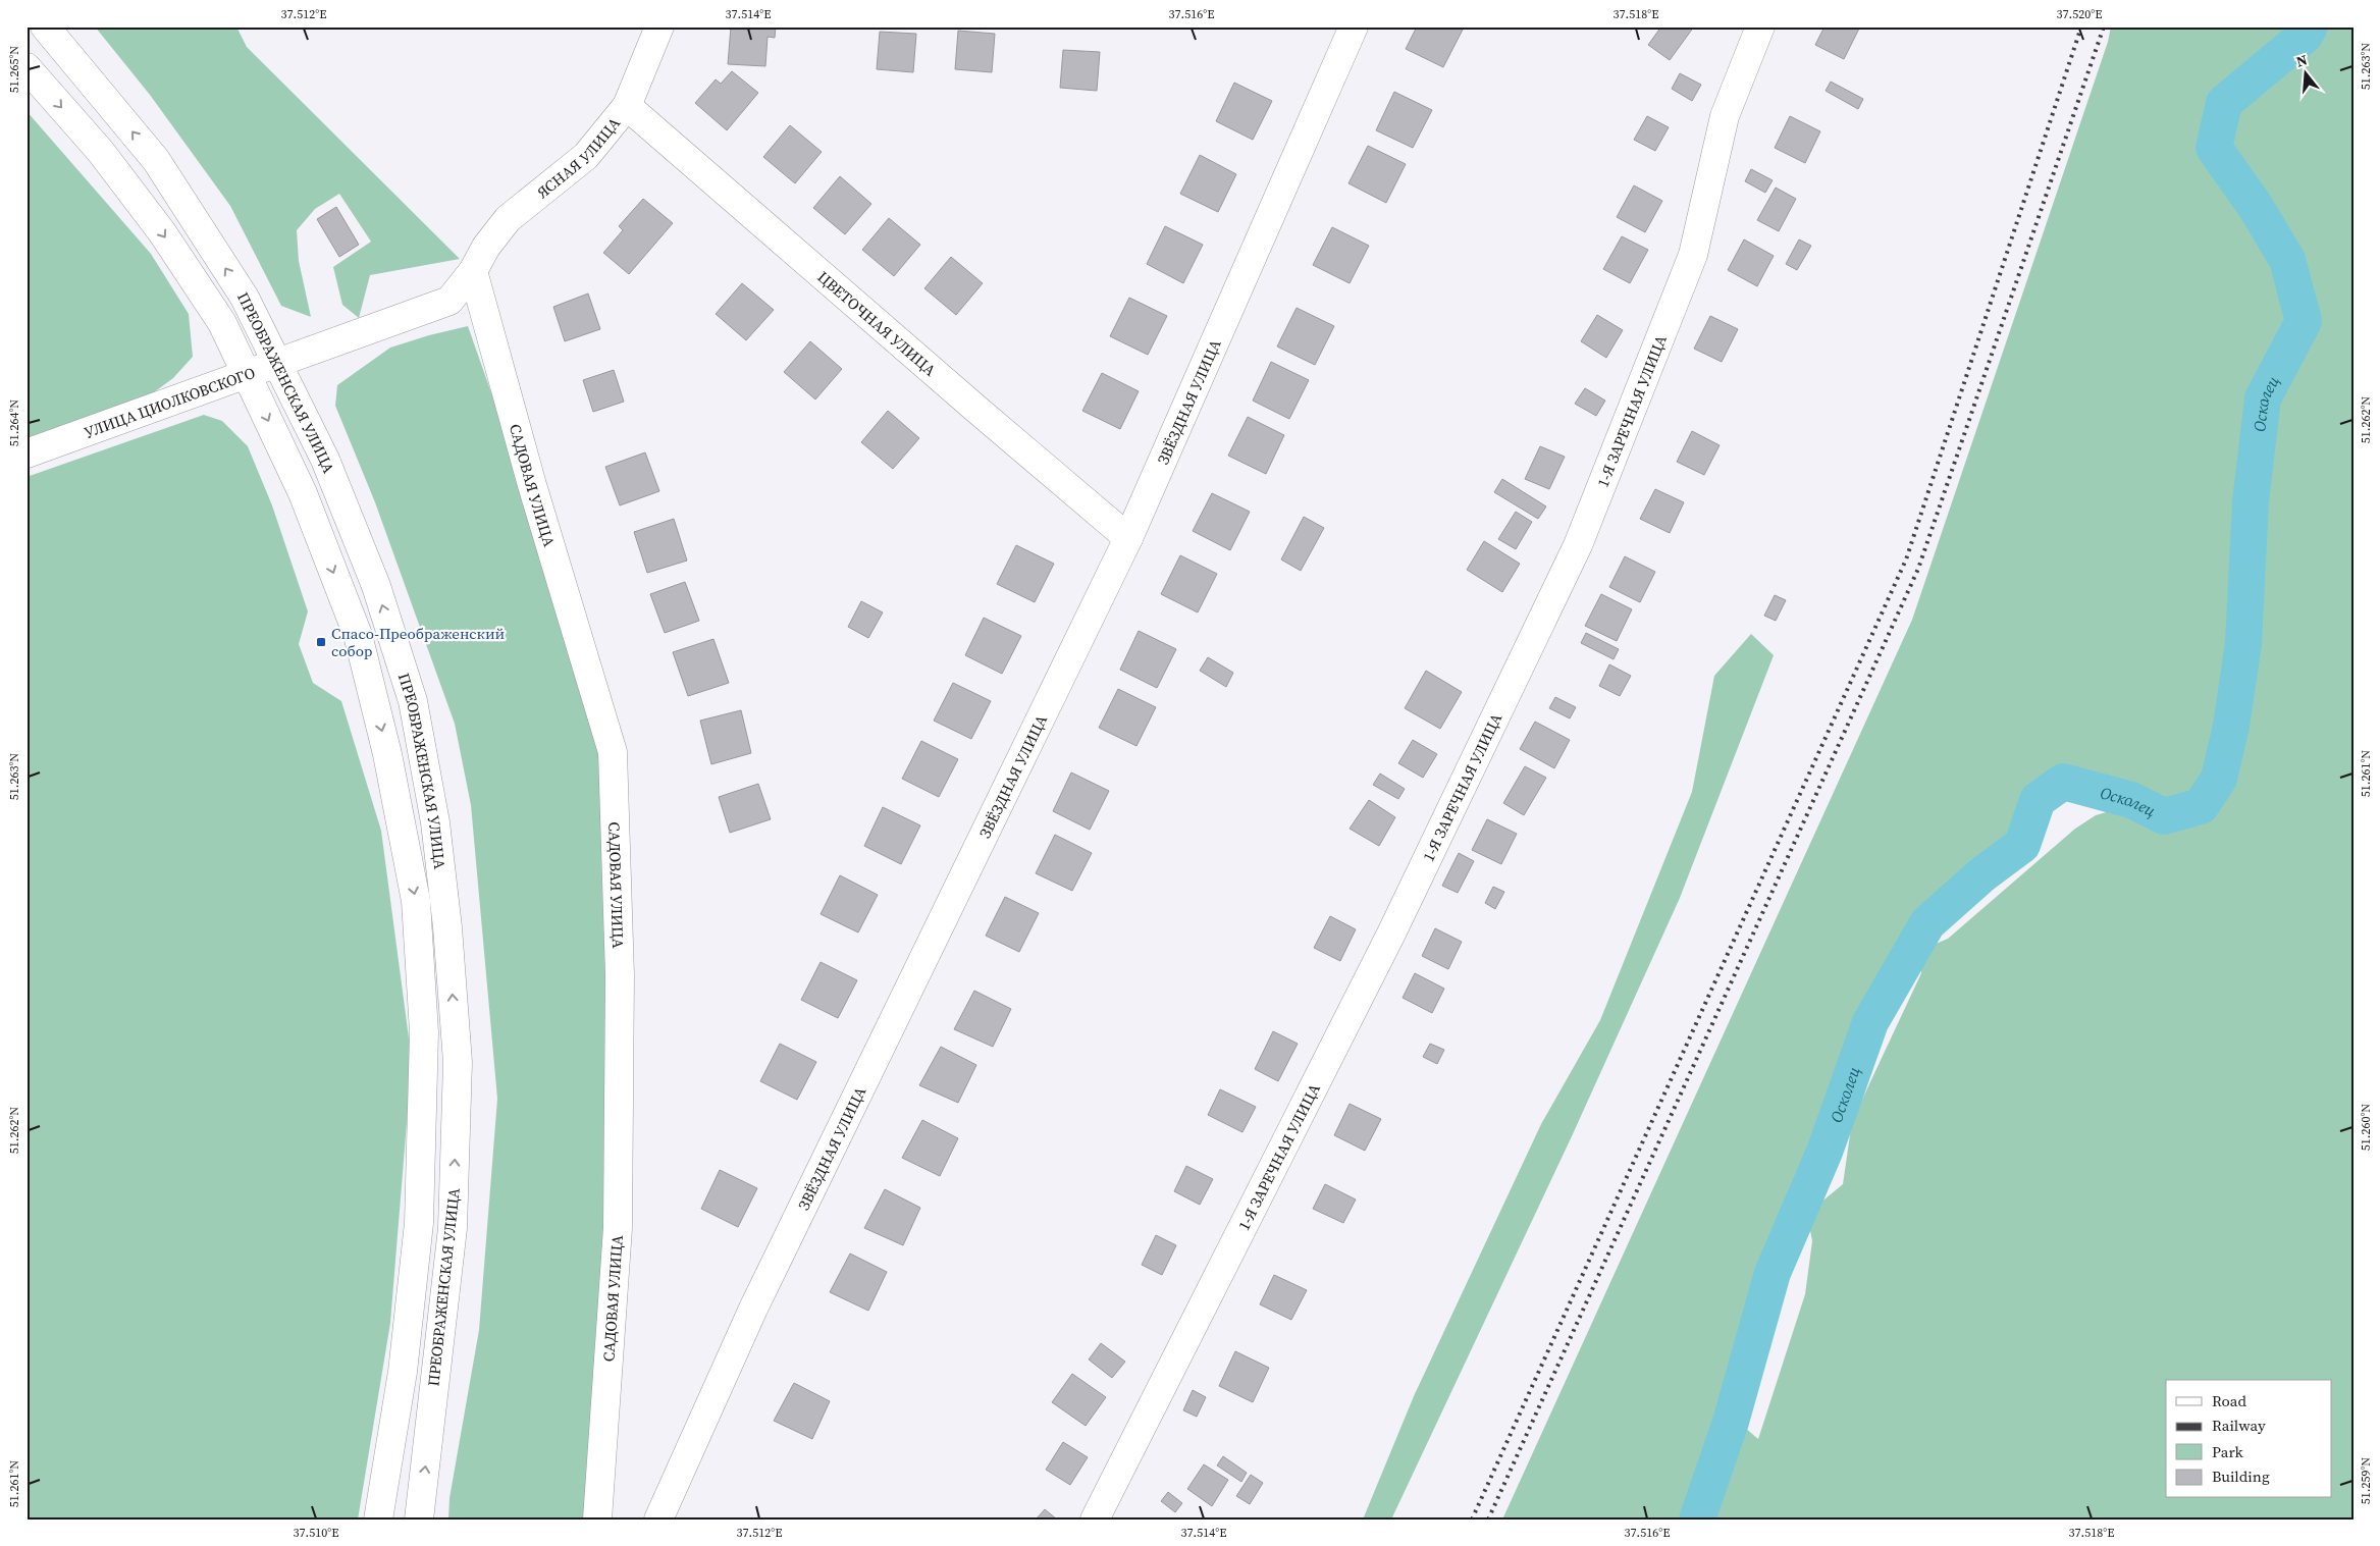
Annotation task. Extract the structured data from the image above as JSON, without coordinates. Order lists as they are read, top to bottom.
{
  "streets": {
    "street": [
      "ЯСНАЯ УЛИЦА",
      "ЦВЕТОЧНАЯ УЛИЦА",
      "ПРЕОБРАЖЕНСКАЯ УЛИЦА",
      "УЛИЦА ЦИОЛКОВСКОГО",
      "ЗВЁЗДНАЯ УЛИЦА",
      "1-Я ЗАРЕЧНАЯ УЛИЦА",
      "САДОВАЯ УЛИЦА"
    ]
  },
  "crossings": [
    ["ЯСНАЯ УЛИЦА", "ЦВЕТОЧНАЯ УЛИЦА"],
    ["ЯСНАЯ УЛИЦА", "УЛИЦА ЦИОЛКОВСКОГО"],
    ["ЯСНАЯ УЛИЦА", "САДОВАЯ УЛИЦА"],
    ["ЦВЕТОЧНАЯ УЛИЦА", "ЗВЁЗДНАЯ УЛИЦА"],
    ["ПРЕОБРАЖЕНСКАЯ УЛИЦА", "УЛИЦА ЦИОЛКОВСКОГО"],
    ["УЛИЦА ЦИОЛКОВСКОГО", "САДОВАЯ УЛИЦА"]
  ],
  "water": ["Осколец"],
  "places": {
    "transit": ["Спасо-Преображенский собор"]
  },
  "legend": [
    "Road",
    "Railway",
    "Park",
    "Building"
  ],
  "north": "top",
  "coordinates": [
    "37.512°E",
    "37.514°E",
    "37.516°E",
    "37.518°E",
    "37.520°E",
    "51.263°N",
    "51.265°N",
    "51.262°N",
    "51.264°N",
    "51.261°N",
    "51.260°N",
    "51.259°N",
    "37.510°E"
  ]
}
